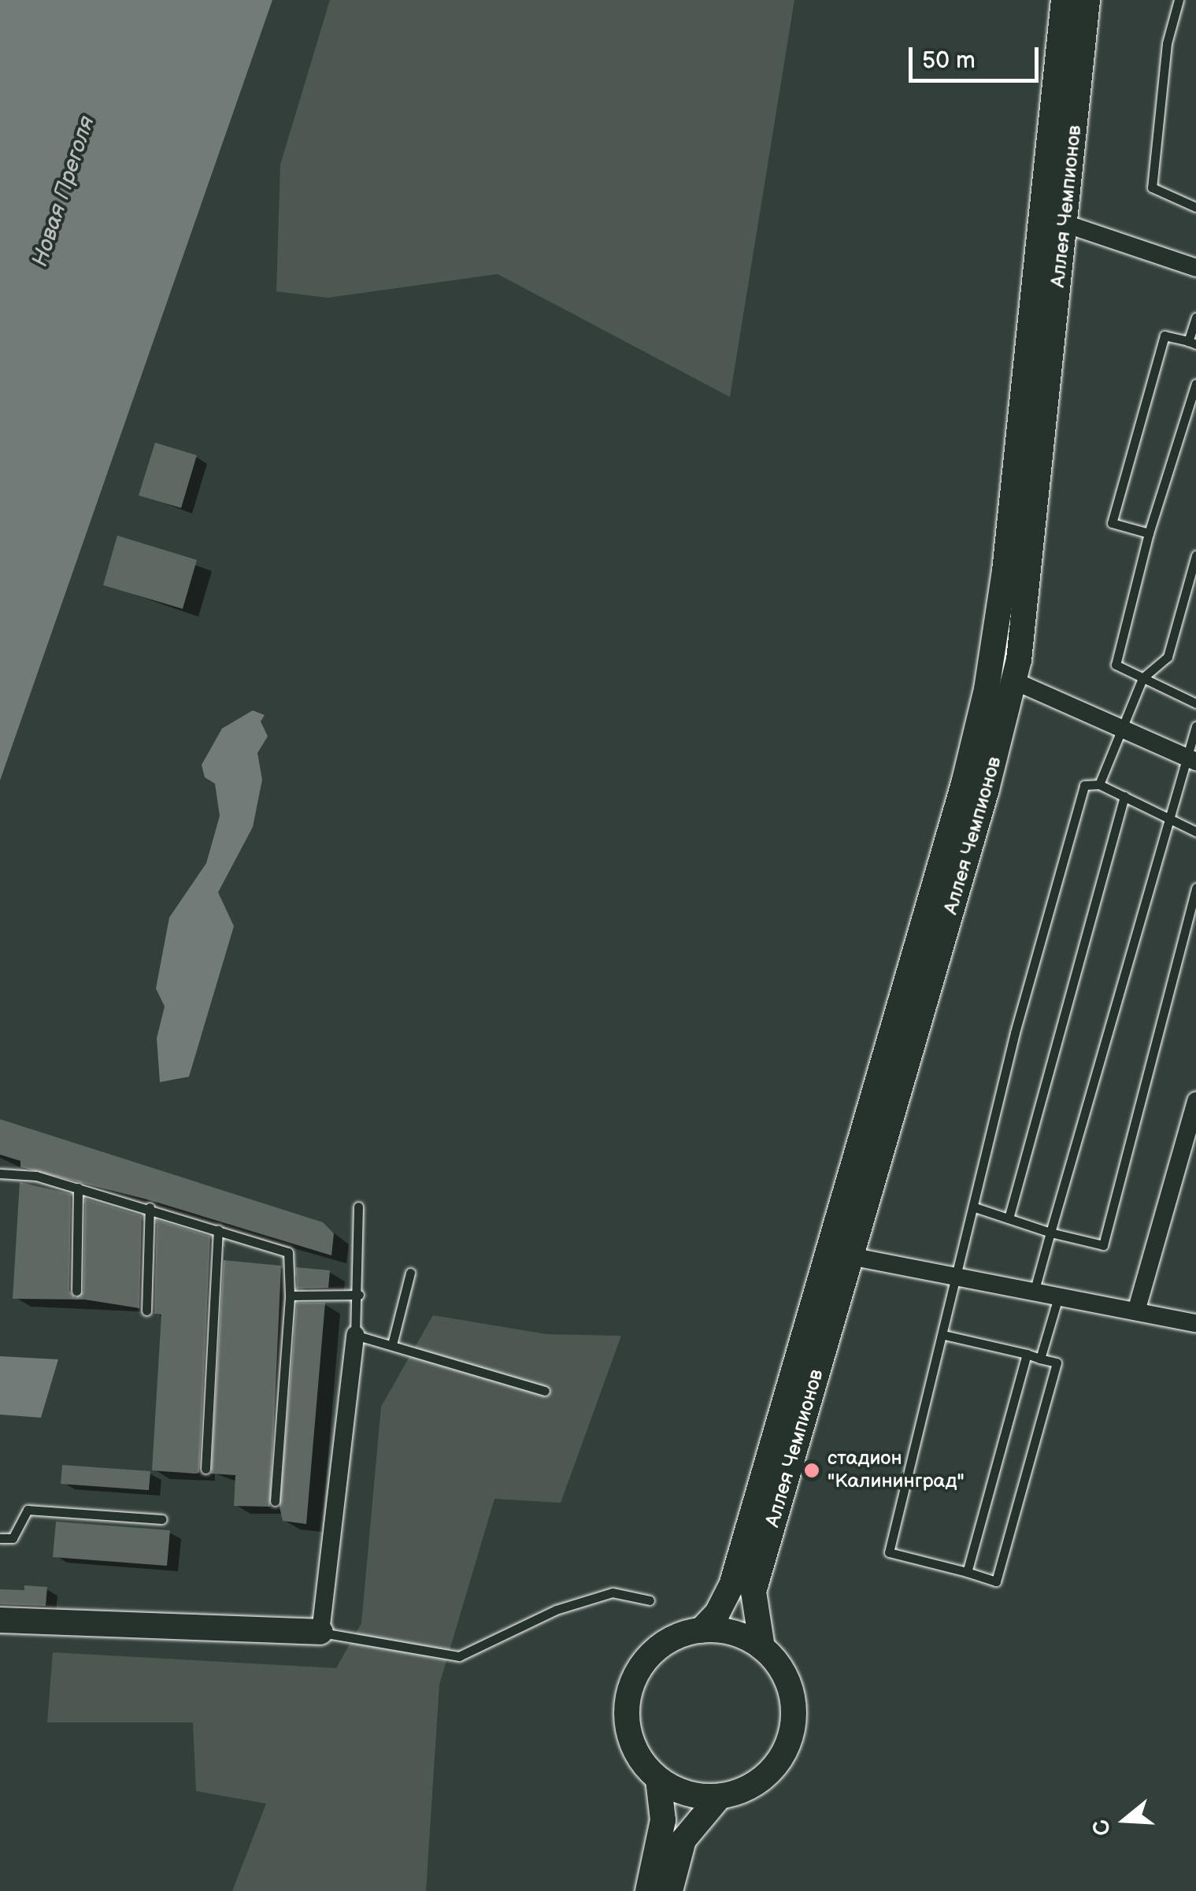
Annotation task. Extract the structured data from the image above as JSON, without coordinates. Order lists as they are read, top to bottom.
{
  "streets": {
    "main road": ["Аллея Чемпионов"]
  },
  "water": ["Новая Преголя"],
  "places": ["стадион \"Калининград\""],
  "scale_bar": "50 m",
  "north": "left"
}
